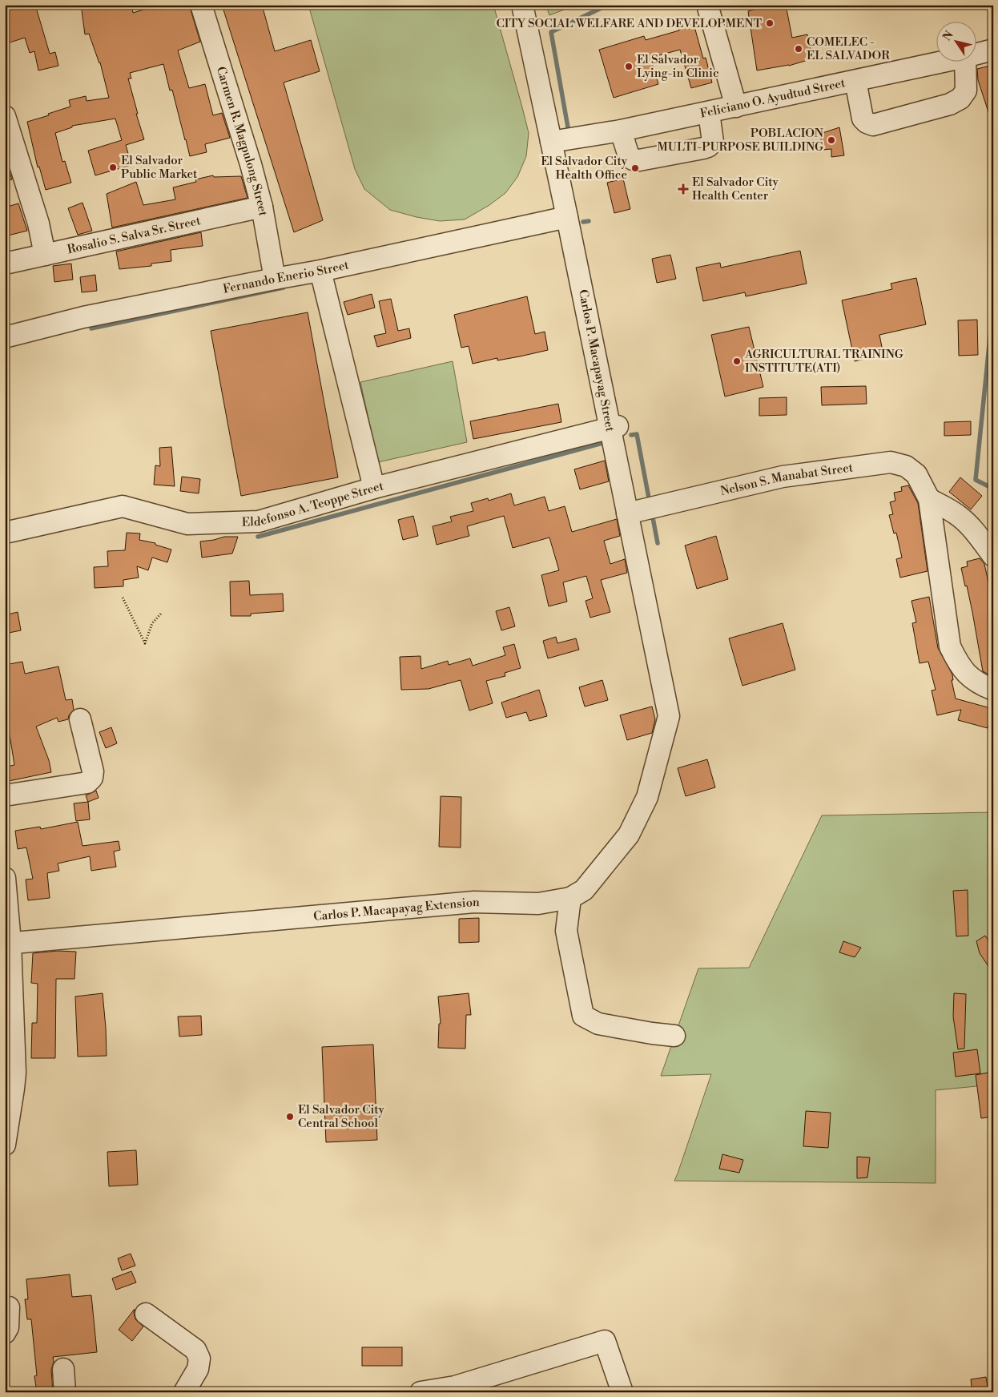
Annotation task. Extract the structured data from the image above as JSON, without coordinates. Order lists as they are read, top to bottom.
{
  "streets": {
    "street": [
      "Feliciano O. Ayudtud Street",
      "Carmen R. Magpulong Street",
      "Rosalio S. Salva Sr. Street",
      "Fernando Enerio Street",
      "Carlos P. Macapayag Street",
      "Nelson S. Manabat Street",
      "Eldefonso A. Teoppe Street",
      "Carlos P. Macapayag Extension"
    ]
  },
  "crossings": [
    ["Feliciano O. Ayudtud Street", "Carlos P. Macapayag Street"],
    ["Carmen R. Magpulong Street", "Rosalio S. Salva Sr. Street"],
    ["Carmen R. Magpulong Street", "Fernando Enerio Street"],
    ["Fernando Enerio Street", "Carlos P. Macapayag Street"],
    ["Carlos P. Macapayag Street", "Nelson S. Manabat Street"],
    ["Carlos P. Macapayag Street", "Eldefonso A. Teoppe Street"],
    ["Carlos P. Macapayag Street", "Carlos P. Macapayag Extension"]
  ],
  "places": {
    "other": [
      "CITY SOCIAL WELFARE AND DEVELOPMENT",
      "COMELEC - EL SALVADOR",
      "El Salvador Lying-in Clinic",
      "POBLACION MULTI-PURPOSE BUILDING",
      "El Salvador Public Market",
      "El Salvador City Health Office",
      "AGRICULTURAL TRAINING INSTITUTE(ATI)",
      "El Salvador City Central School"
    ],
    "health": ["El Salvador City Health Center"]
  },
  "north": "top left"
}
